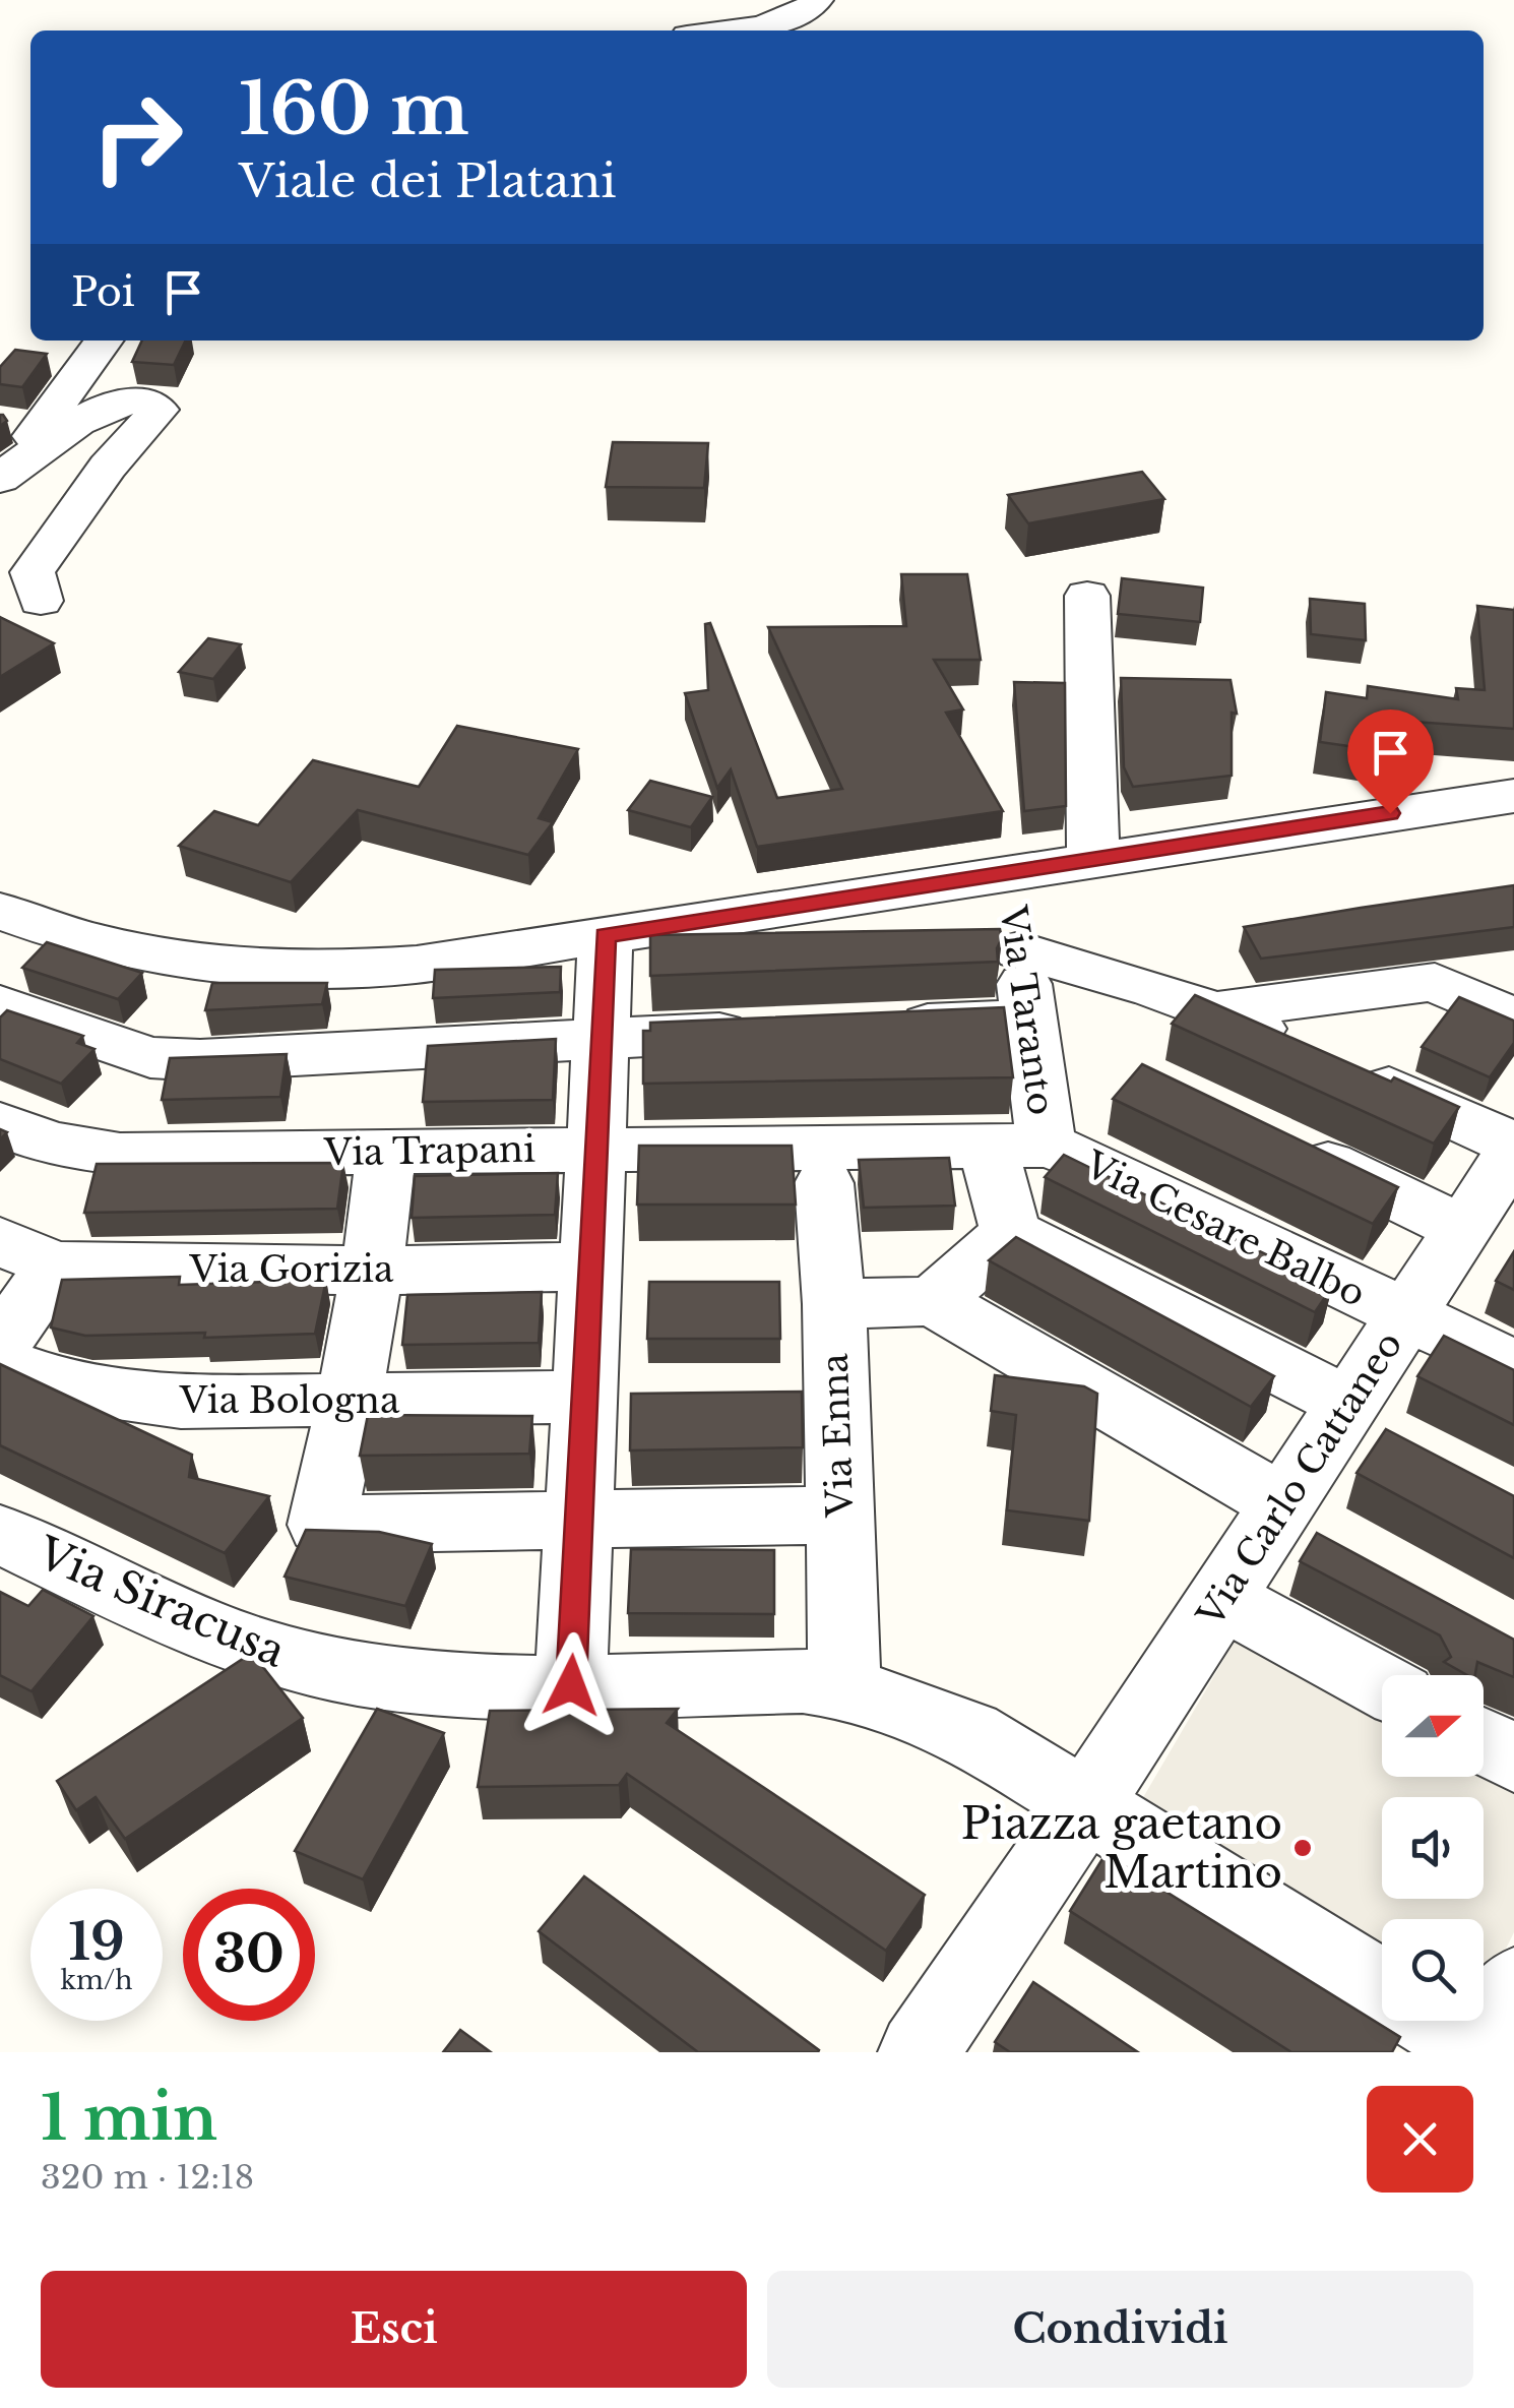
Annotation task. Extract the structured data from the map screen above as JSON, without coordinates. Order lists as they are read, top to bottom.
{
  "streets": {
    "street": [
      "Via Taranto",
      "Via Trapani",
      "Via Cesare Balbo",
      "Via Gorizia",
      "Via Bologna",
      "Via Enna",
      "Via Carlo Cattaneo",
      "Via Siracusa"
    ]
  },
  "crossings": [
    ["Via Taranto", "Via Trapani"],
    ["Via Taranto", "Via Cesare Balbo"],
    ["Via Trapani", "Via Cesare Balbo"],
    ["Via Cesare Balbo", "Via Carlo Cattaneo"],
    ["Via Enna", "Via Siracusa"],
    ["Via Carlo Cattaneo", "Via Siracusa"]
  ],
  "places": ["Piazza gaetano Martino"],
  "north": "right",
  "page": {
    "turn": ["160 m", "Viale dei Platani"],
    "then": "Poi",
    "speed": "19 km/h",
    "limit": "30",
    "heading": ["1 min", "320 m · 12:18"],
    "buttons": ["Esci", "Condividi"]
  }
}
